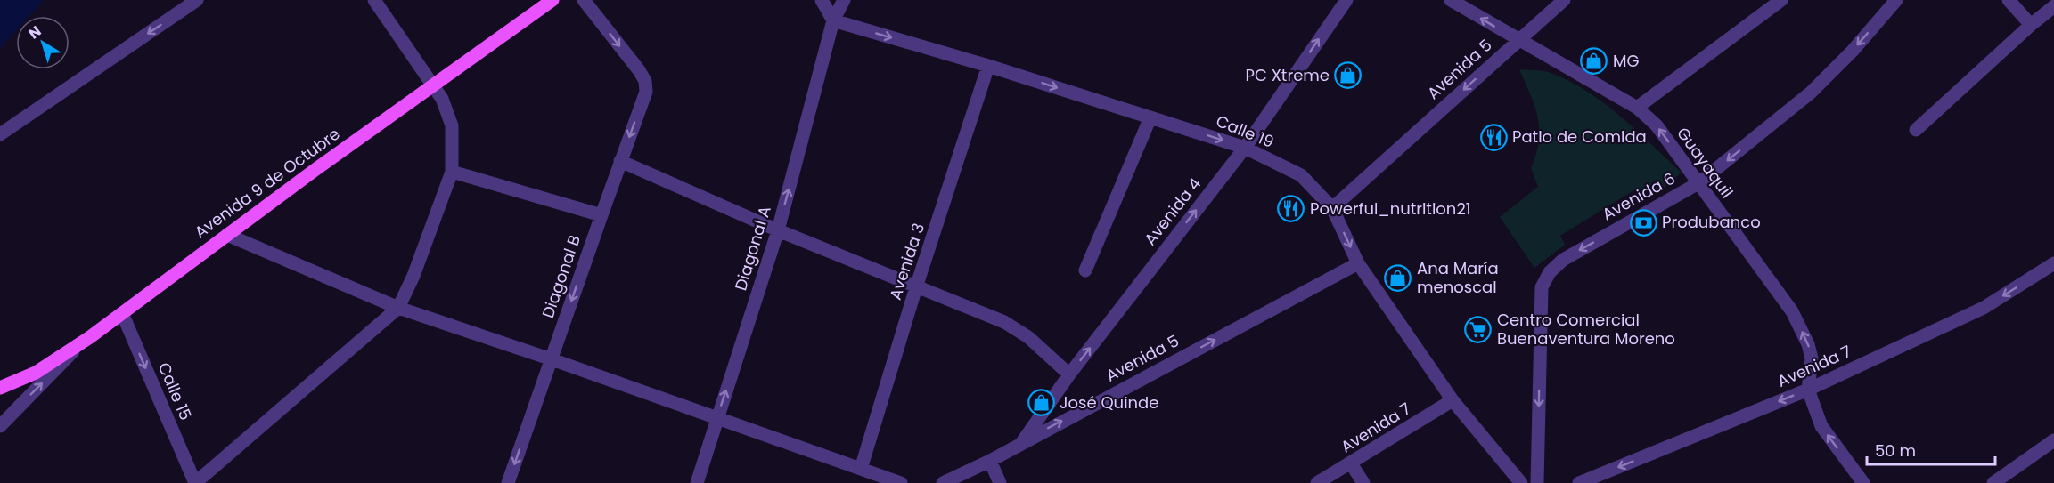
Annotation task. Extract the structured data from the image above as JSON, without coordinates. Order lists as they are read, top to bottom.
{
  "streets": {
    "main road": ["Avenida 9 de Octubre"],
    "street": [
      "Avenida 5",
      "Calle 19",
      "Guayaquil",
      "Avenida 6",
      "Avenida 4",
      "Diagonal A",
      "Avenida 3",
      "Diagonal B",
      "Avenida 7",
      "Calle 15"
    ]
  },
  "crossings": [
    ["Avenida 5", "Calle 19"],
    ["Avenida 5", "Guayaquil"],
    ["Avenida 5", "Avenida 4"],
    ["Calle 19", "Avenida 4"],
    ["Calle 19", "Diagonal A"],
    ["Calle 19", "Avenida 3"],
    ["Calle 19", "Avenida 7"],
    ["Guayaquil", "Avenida 6"],
    ["Guayaquil", "Avenida 7"],
    ["Avenida 9 de Octubre", "Calle 15"]
  ],
  "one_way": [
    "Calle 19",
    "Guayaquil",
    "Diagonal A",
    "Diagonal B",
    "Avenida 7",
    "Calle 15"
  ],
  "places": {
    "shop": [
      "MG",
      "PC Xtreme",
      "Ana María menoscal",
      "José Quinde"
    ],
    "restaurant": ["Patio de Comida", "Powerful_nutrition21"],
    "bank": ["Produbanco"],
    "supermarket": ["Centro Comercial Buenaventura Moreno"]
  },
  "scale_bar": "50 m",
  "north": "top left"
}
